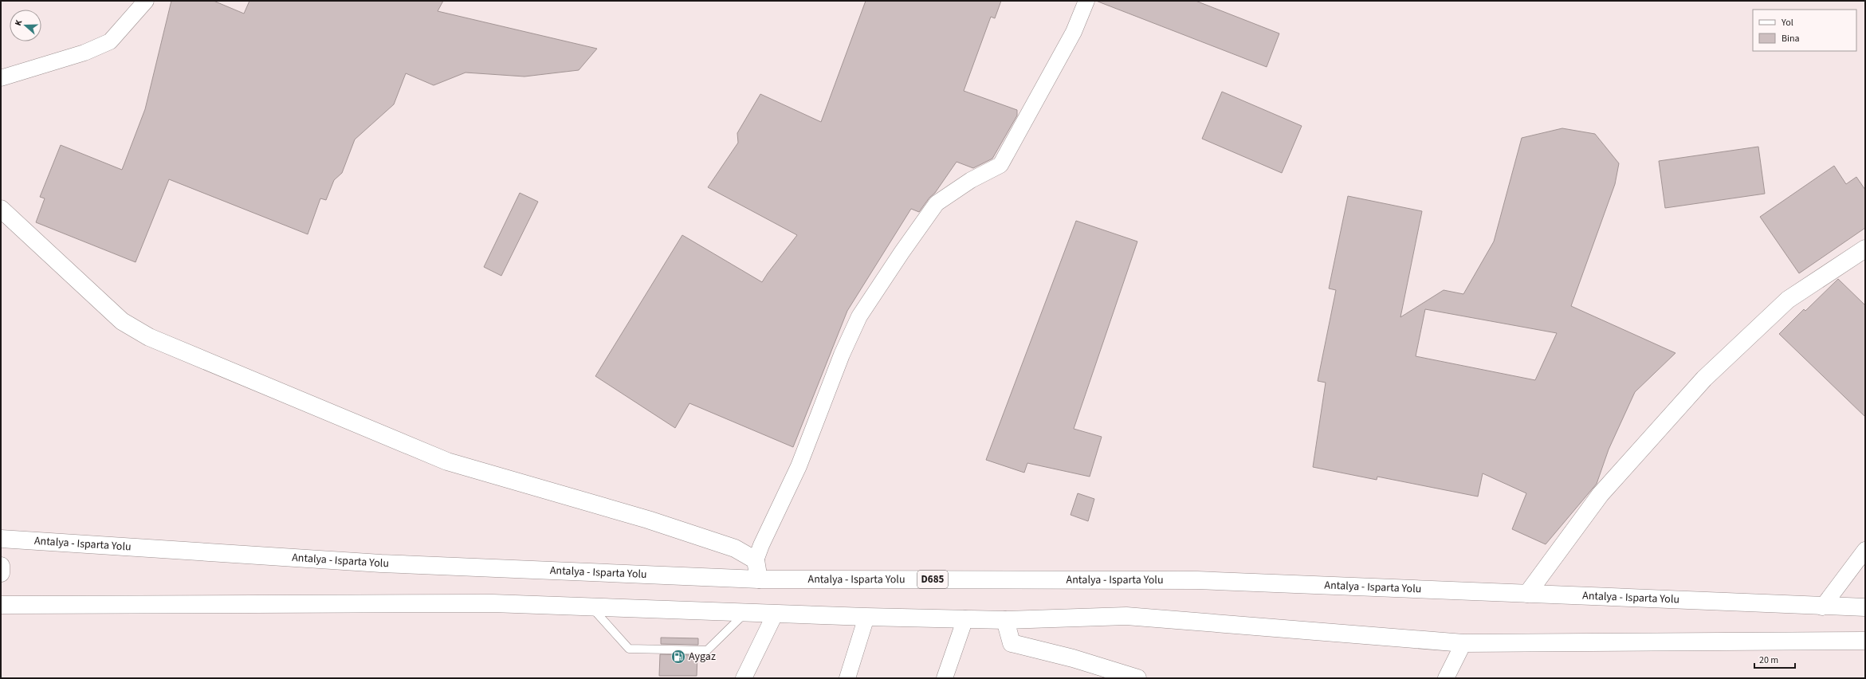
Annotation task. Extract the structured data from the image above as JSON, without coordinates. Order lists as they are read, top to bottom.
{
  "streets": {
    "main road": ["Antalya - Isparta Yolu", "D685"]
  },
  "places": {
    "fuel station": ["Aygaz"]
  },
  "legend": ["Yol", "Bina"],
  "scale_bar": "20 m",
  "north": "left"
}
